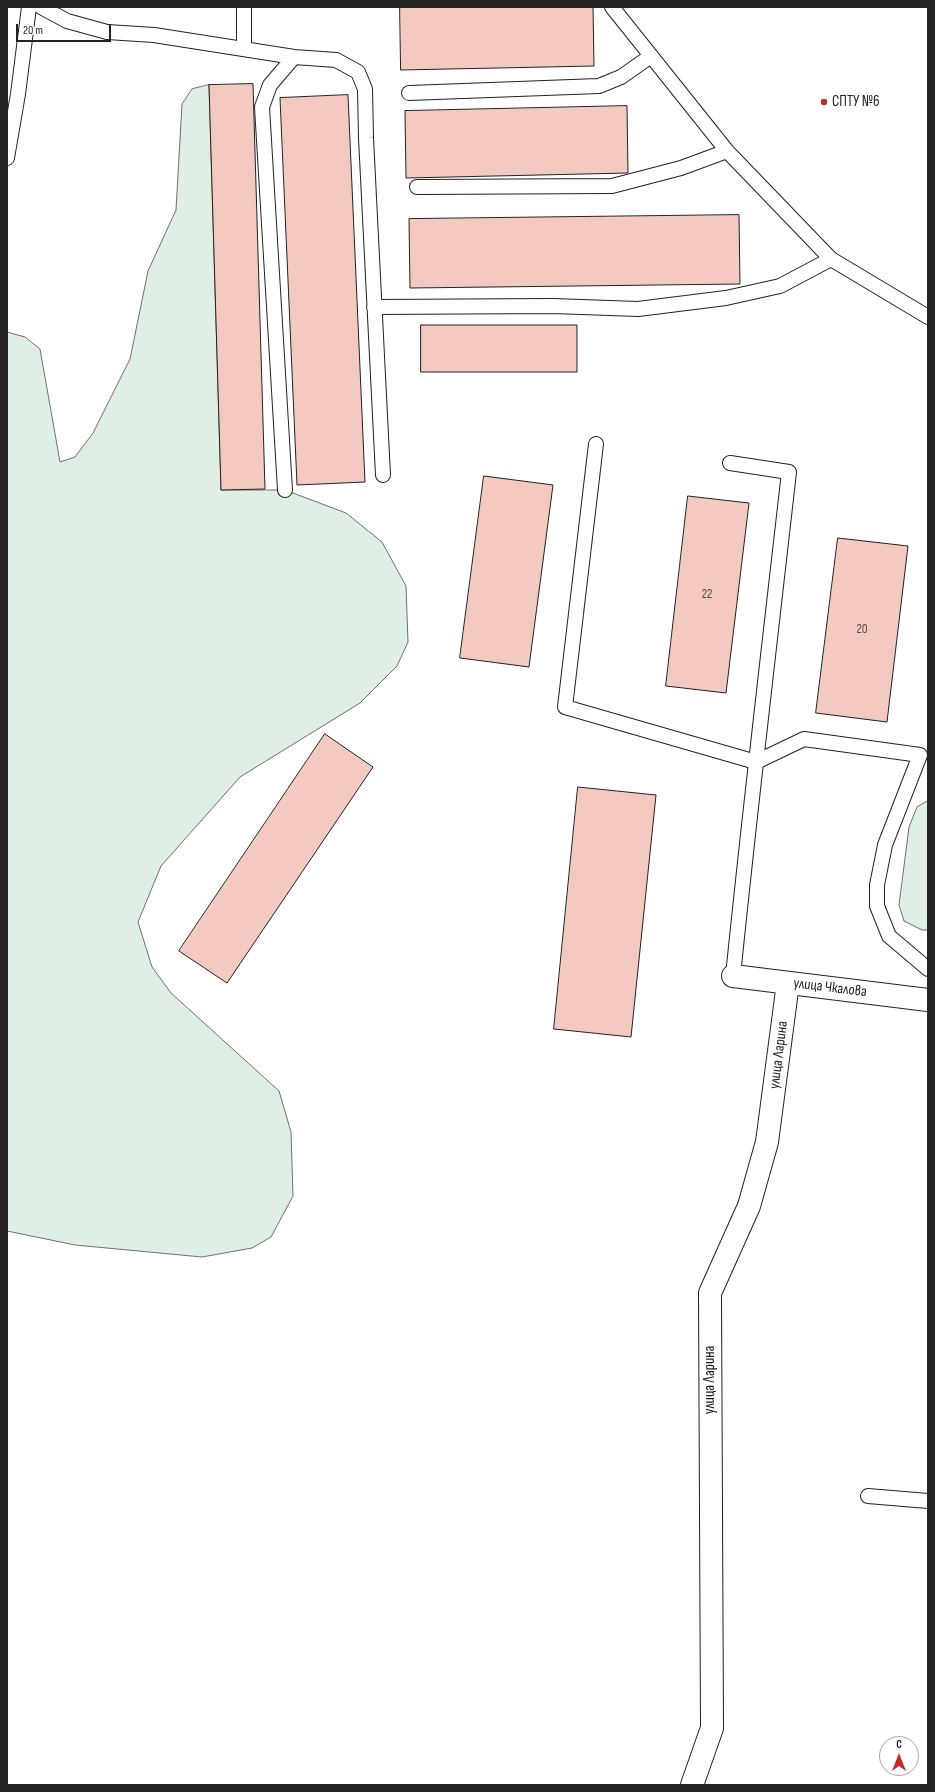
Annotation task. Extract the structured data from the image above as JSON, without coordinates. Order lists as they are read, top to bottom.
{
  "streets": {
    "street": ["улица Чкалова", "улица Ларина"]
  },
  "crossings": [
    ["улица Чкалова", "улица Ларина"]
  ],
  "places": ["СПТУ №6"],
  "house_numbers": ["22", "20"],
  "scale_bar": "20 m",
  "north": "top"
}
